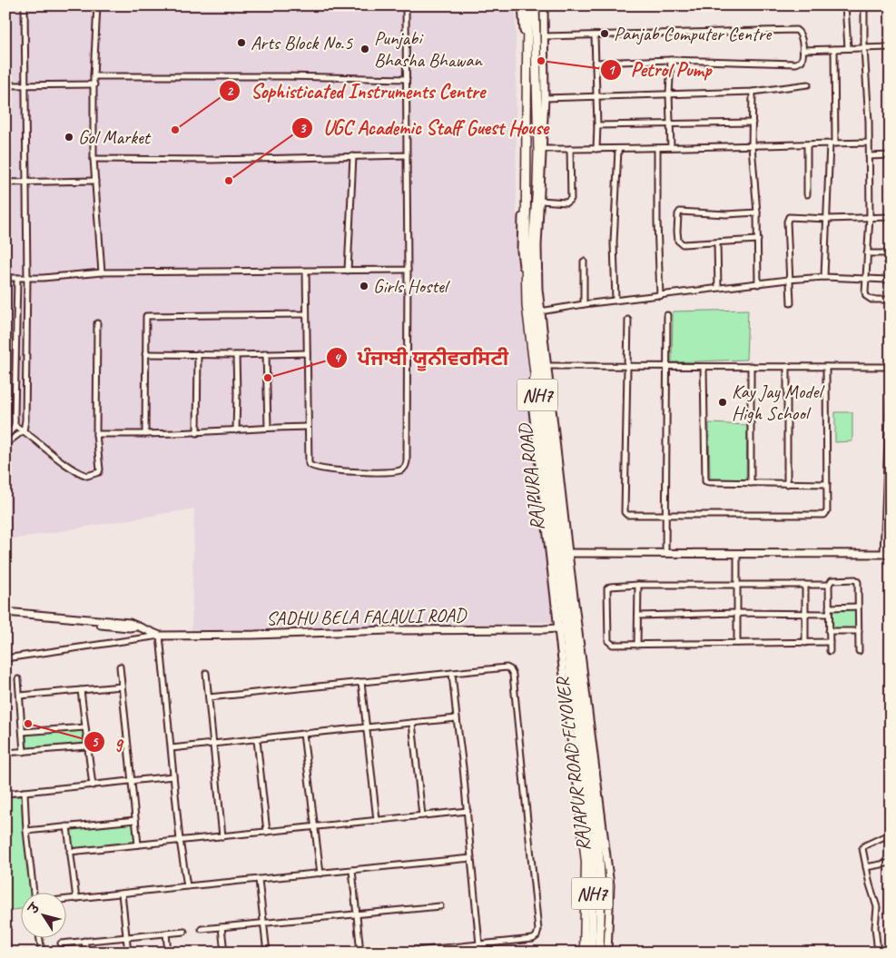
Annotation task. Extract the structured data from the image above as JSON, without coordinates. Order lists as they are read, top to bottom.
{
  "streets": {
    "highway": ["NH7", "RAJPURA ROAD", "RAJAPUR ROAD FLYOVER"],
    "street": ["SADHU BELA FALAULI ROAD"]
  },
  "crossings": [
    ["RAJPURA ROAD", "SADHU BELA FALAULI ROAD"],
    ["RAJPURA ROAD", "RAJAPUR ROAD FLYOVER"],
    ["SADHU BELA FALAULI ROAD", "RAJAPUR ROAD FLYOVER"]
  ],
  "places": [
    "Panjab Computer Centre",
    "Arts Block No.5",
    "Punjabi Bhasha Bhawan",
    "Petrol Pump",
    "Sophisticated Instruments Centre",
    "Gol Market",
    "UGC Academic Staff Guest House",
    "Girls Hostel",
    "ਪੰਜਾਬੀ ਯੂਨੀਵਰਸਿਟੀ",
    "Kay Jay Model High School",
    "g"
  ],
  "north": "top left"
}
